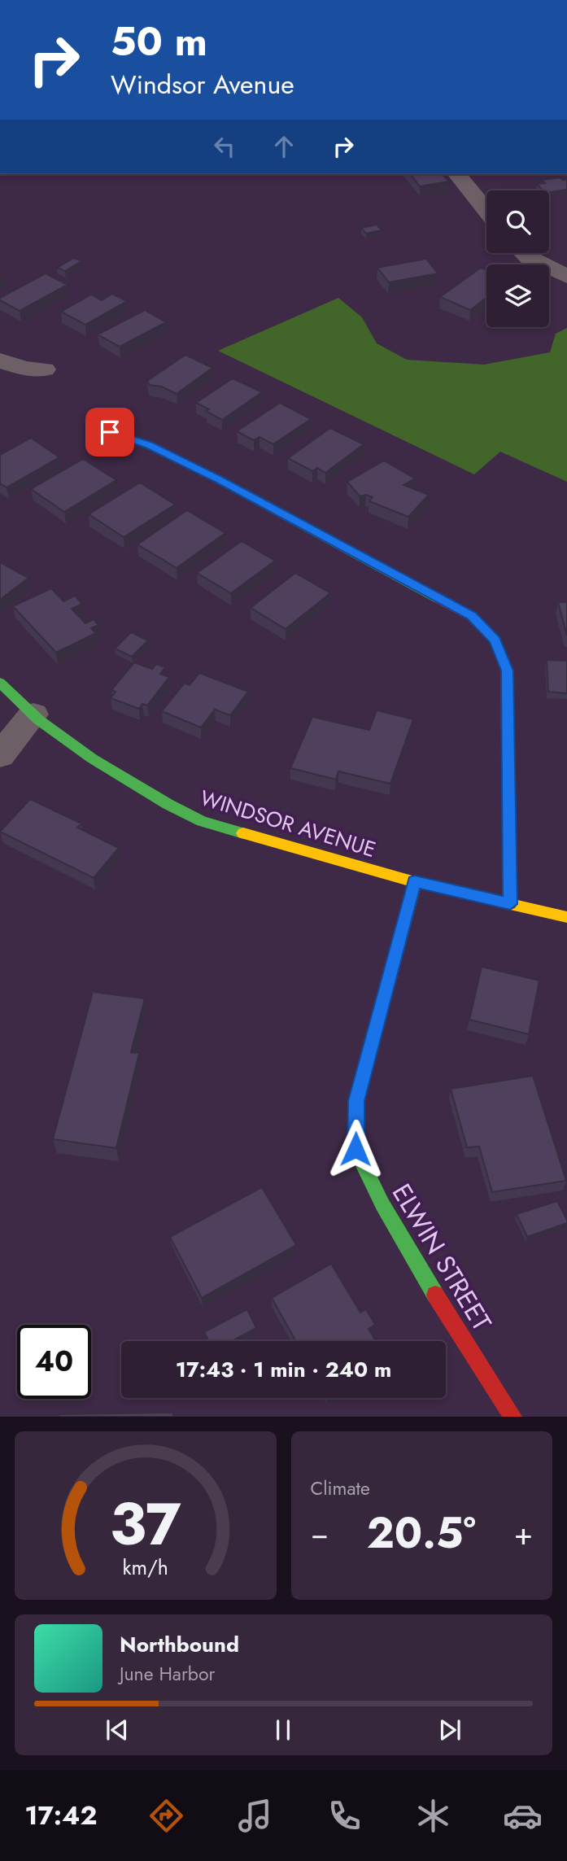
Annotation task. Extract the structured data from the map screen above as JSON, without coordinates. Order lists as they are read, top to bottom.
{
  "streets": {
    "street": ["WINDSOR AVENUE", "ELWIN STREET"]
  },
  "crossings": [
    ["WINDSOR AVENUE", "ELWIN STREET"]
  ],
  "page": {
    "turn": ["50 m", "Windsor Avenue"],
    "limit": "40",
    "trip": "17:43 · 1 min · 240 m",
    "tile": "Climate",
    "heat": ["−", "20.5°", "+"],
    "song": ["Northbound", "June Harbor"],
    "tabs": "17:42",
    "gauge": ["37", "km/h"]
  }
}
